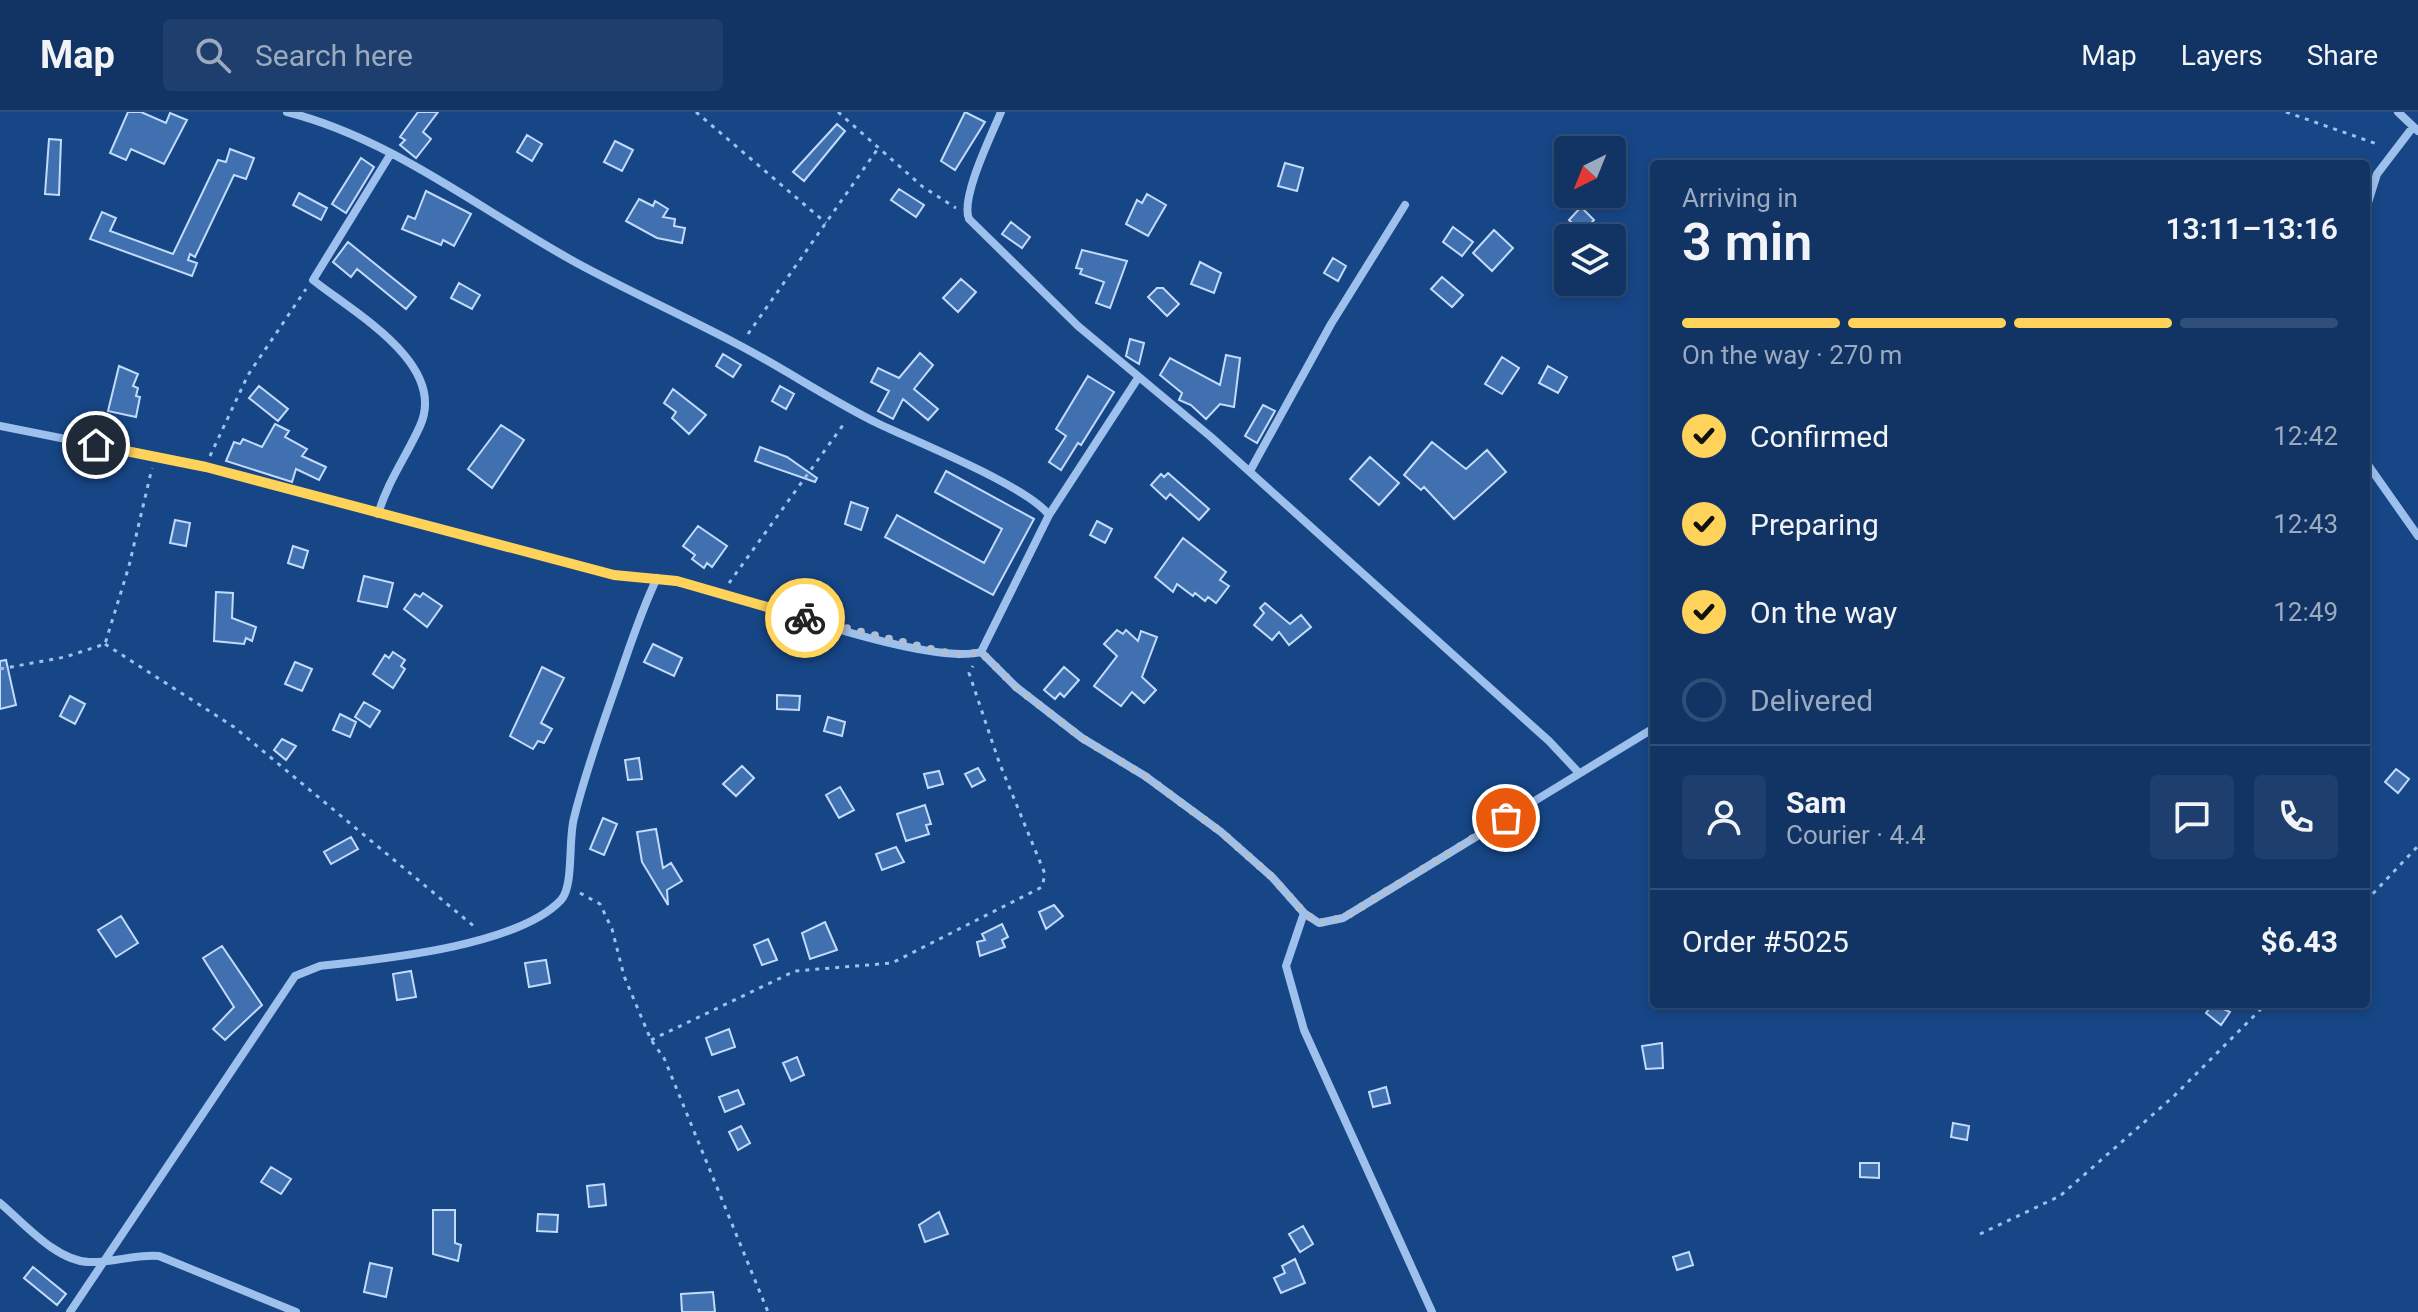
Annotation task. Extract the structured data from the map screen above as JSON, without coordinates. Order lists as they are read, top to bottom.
{
  "north": "bottom left",
  "page": {
    "header": "Map",
    "search": "Search here",
    "nav": ["Map", "Layers", "Share"],
    "heading": ["3 min", "Arriving in", "13:11–13:16"],
    "panel": [
      "Sam",
      "Courier · 4.4",
      "Order #5025",
      "$6.43"
    ],
    "bar": "On the way · 270 m",
    "list": [
      ["Confirmed", "12:42"],
      ["Preparing", "12:43"],
      ["On the way", "12:49"],
      "Delivered"
    ]
  }
}
